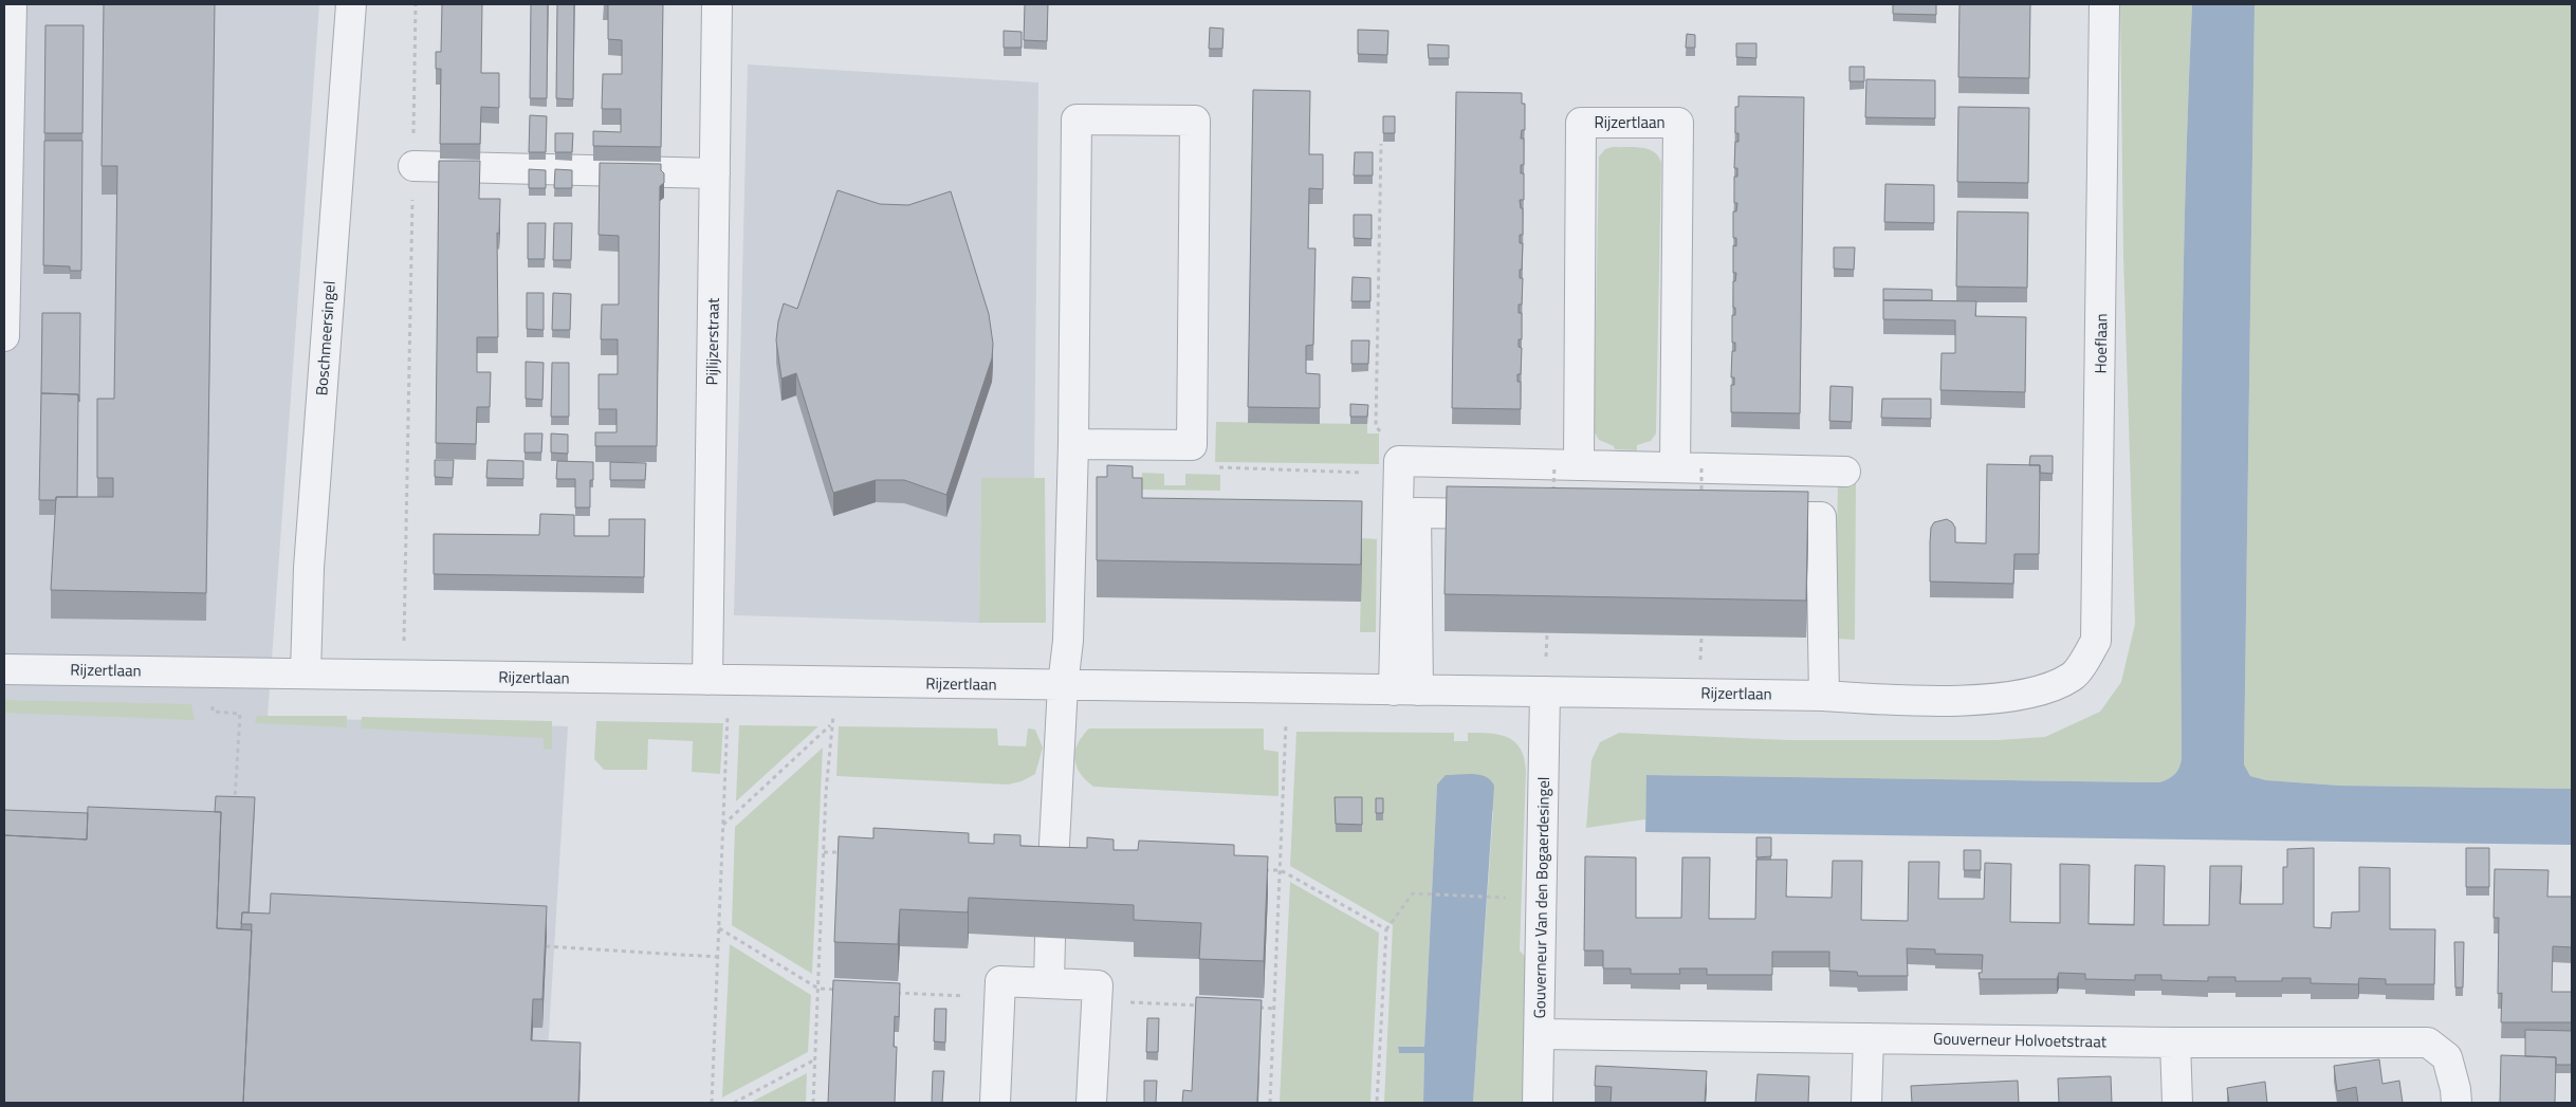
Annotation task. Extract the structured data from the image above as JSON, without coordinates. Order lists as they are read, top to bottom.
{
  "streets": {
    "street": [
      "Rijzertlaan",
      "Boschmeersingel",
      "Pijlijzerstraat",
      "Hoeflaan",
      "Gouverneur Van den Bogaerdesingel",
      "Gouverneur Holvoetstraat"
    ]
  },
  "crossings": [
    ["Rijzertlaan", "Boschmeersingel"],
    ["Rijzertlaan", "Pijlijzerstraat"],
    ["Rijzertlaan", "Hoeflaan"],
    ["Rijzertlaan", "Gouverneur Van den Bogaerdesingel"],
    ["Gouverneur Van den Bogaerdesingel", "Gouverneur Holvoetstraat"]
  ]
}
